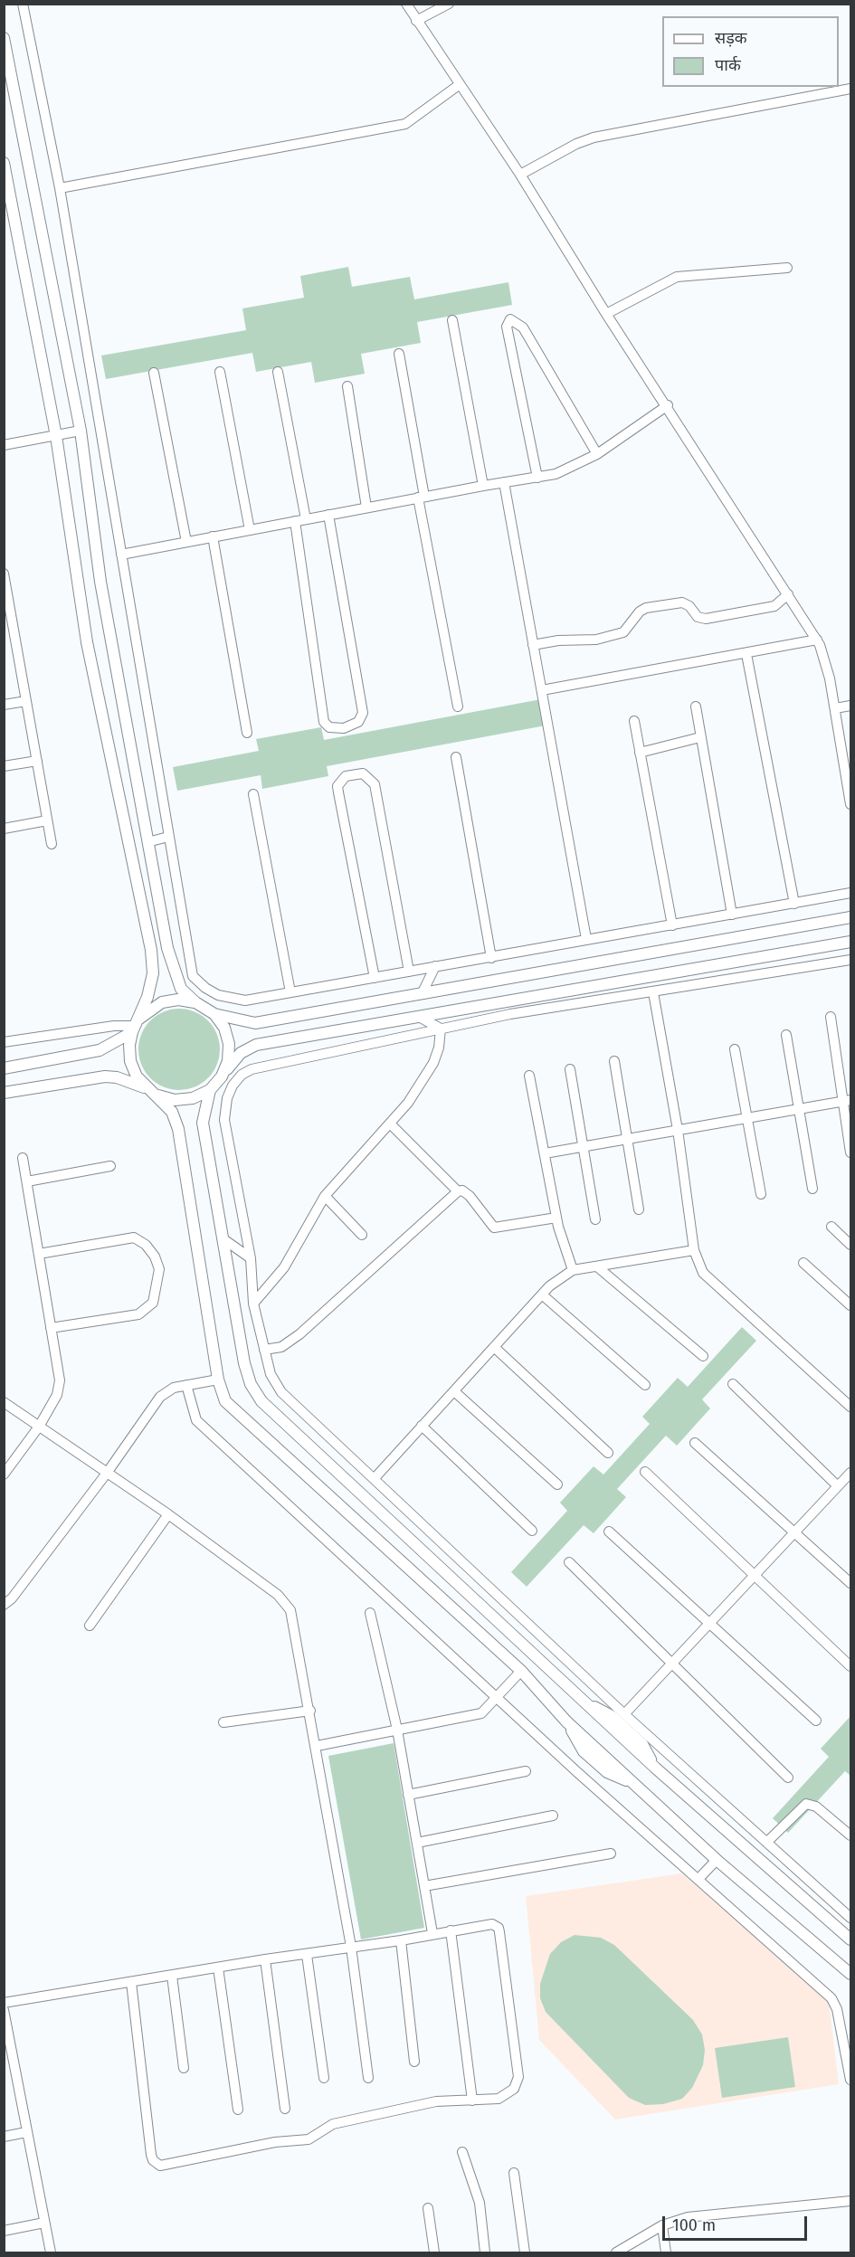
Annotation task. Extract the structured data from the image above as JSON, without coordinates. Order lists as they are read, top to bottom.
{
  "legend": ["सड़क", "पार्क"],
  "scale_bar": "100 m"
}
